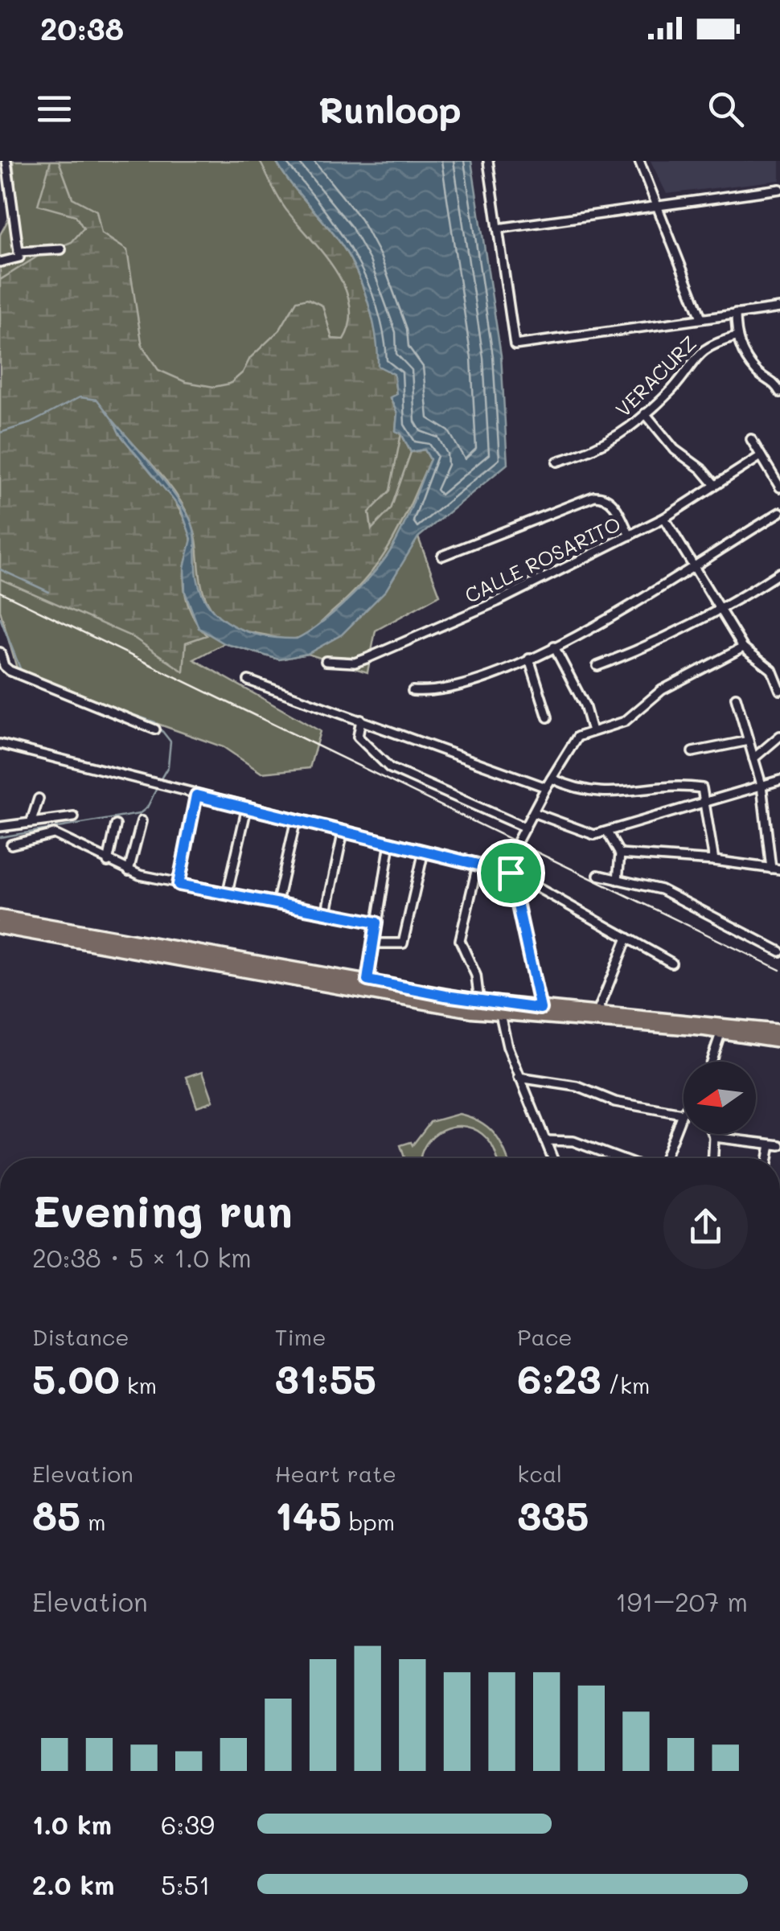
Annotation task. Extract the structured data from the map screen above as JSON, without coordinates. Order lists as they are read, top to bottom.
{
  "streets": {
    "street": ["VERACURZ", "CALLE ROSARITO"]
  },
  "north": "left",
  "page": {
    "status": "20:38",
    "header": "Runloop",
    "heading": ["Evening run", "20:38 · 5 × 1.0 km"],
    "stats": [
      ["Distance", "5.00 km"],
      ["Time", "31:55"],
      ["Pace", "6:23 /km"],
      ["Elevation", "85 m"],
      ["Heart rate", "145 bpm"],
      ["kcal", "335"]
    ],
    "chart": ["Elevation", "191–207 m"],
    "list": [
      {
        "name": "1.0 km",
        "note": "6:39"
      },
      {
        "name": "2.0 km",
        "note": "5:51"
      }
    ]
  }
}
